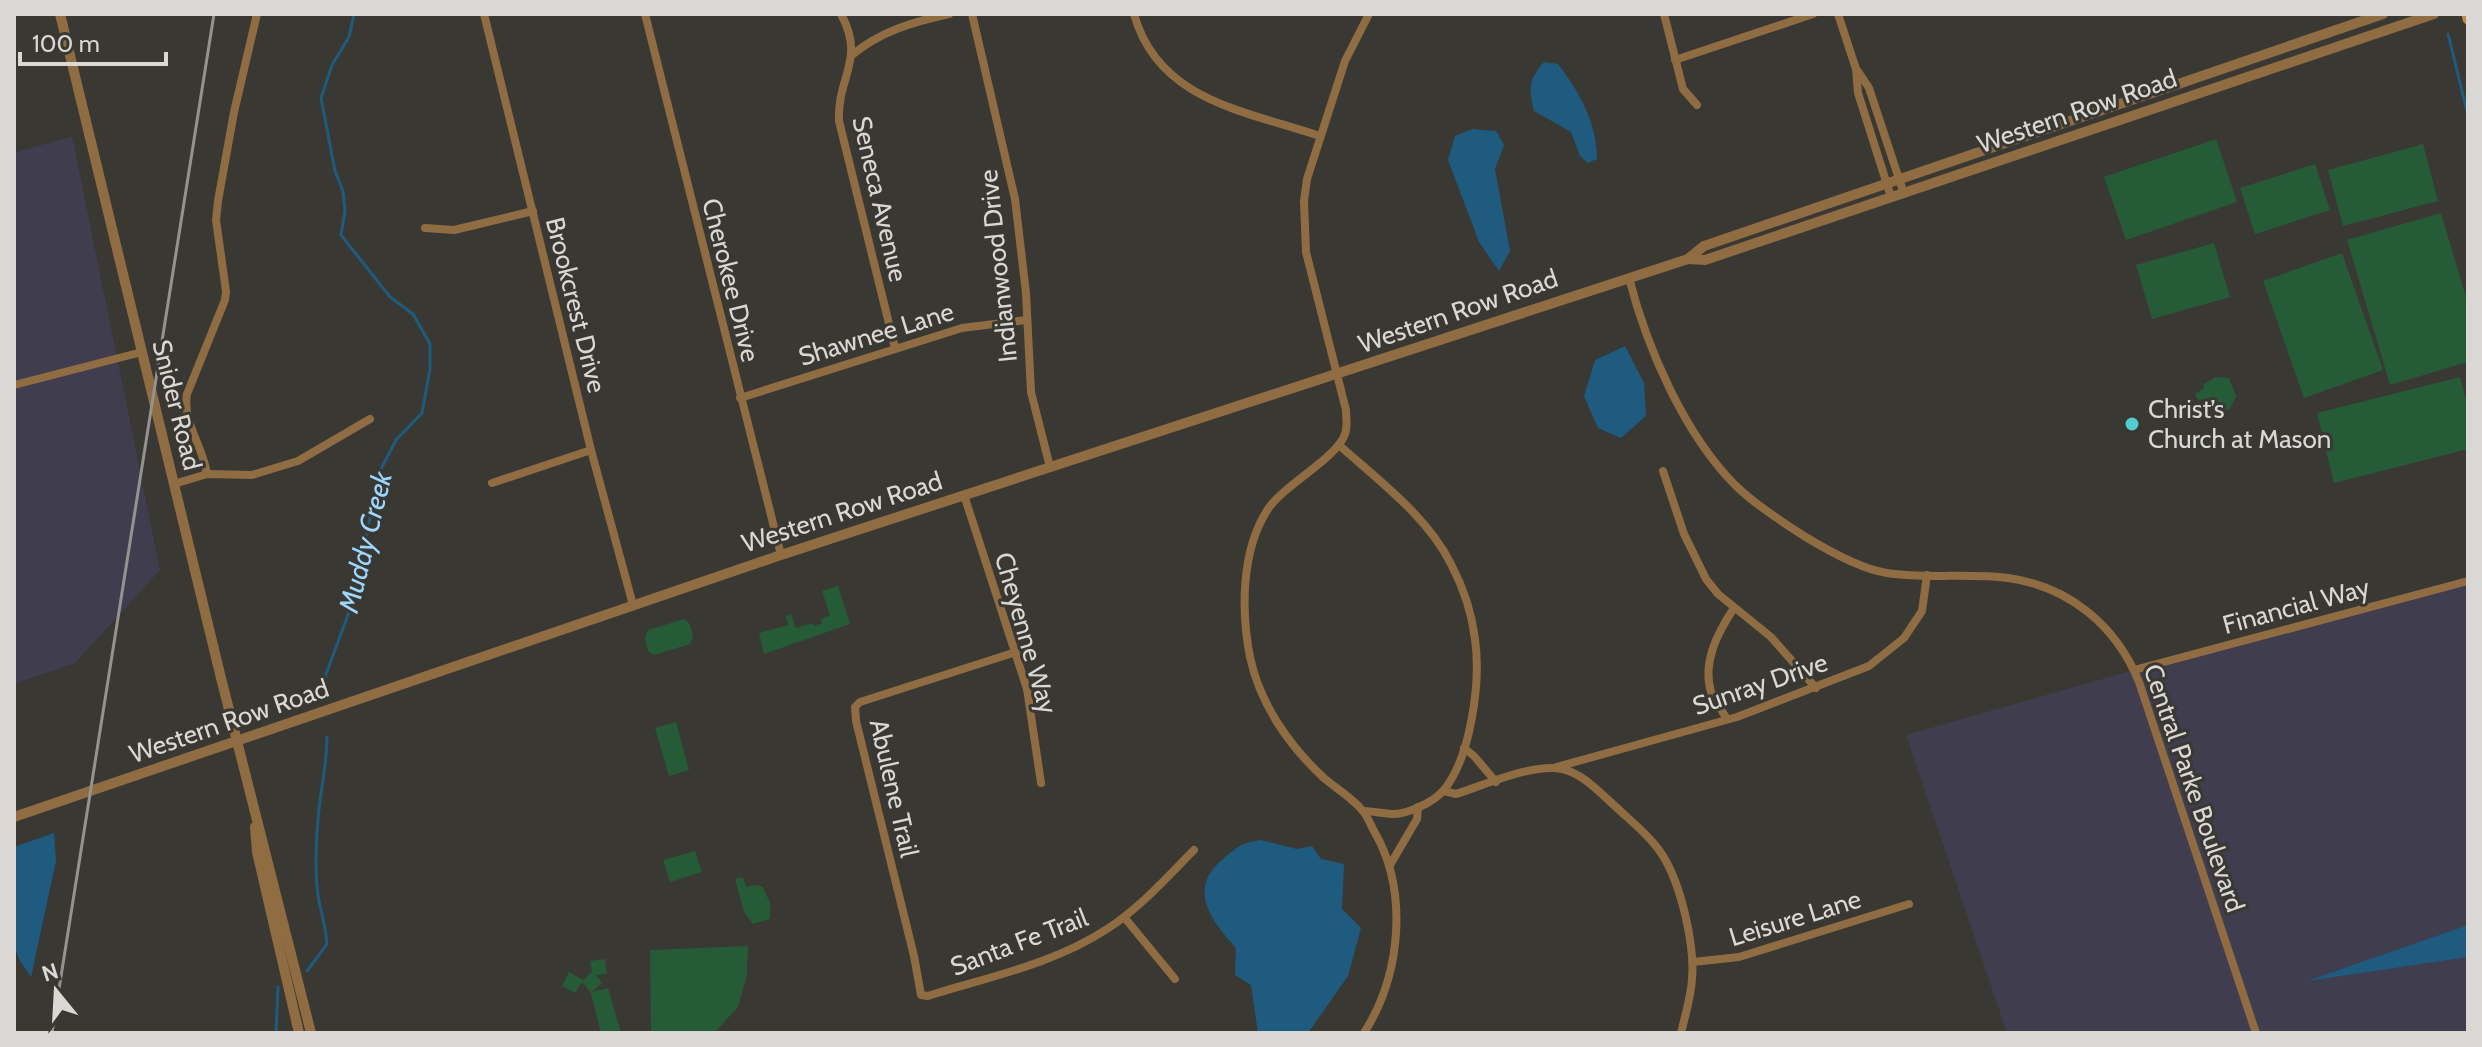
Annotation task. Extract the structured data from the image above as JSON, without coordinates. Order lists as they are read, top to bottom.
{
  "streets": {
    "street": [
      "Western Row Road",
      "Seneca Avenue",
      "Indianwood Drive",
      "Cherokee Drive",
      "Brookcrest Drive",
      "Shawnee Lane",
      "Snider Road",
      "Financial Way",
      "Cheyenne Way",
      "Sunray Drive",
      "Abulene Trail",
      "Central Parke Boulevard",
      "Leisure Lane",
      "Santa Fe Trail"
    ]
  },
  "crossings": [
    ["Western Row Road", "Indianwood Drive"],
    ["Western Row Road", "Cherokee Drive"],
    ["Western Row Road", "Brookcrest Drive"],
    ["Western Row Road", "Snider Road"],
    ["Western Row Road", "Cheyenne Way"],
    ["Western Row Road", "Central Parke Boulevard"],
    ["Seneca Avenue", "Shawnee Lane"],
    ["Indianwood Drive", "Shawnee Lane"],
    ["Cherokee Drive", "Shawnee Lane"],
    ["Financial Way", "Central Parke Boulevard"],
    ["Cheyenne Way", "Abulene Trail"],
    ["Sunray Drive", "Central Parke Boulevard"],
    ["Abulene Trail", "Santa Fe Trail"]
  ],
  "water": ["Muddy Creek"],
  "places": ["Christ’s Church at Mason"],
  "scale_bar": "100 m",
  "north": "top"
}
